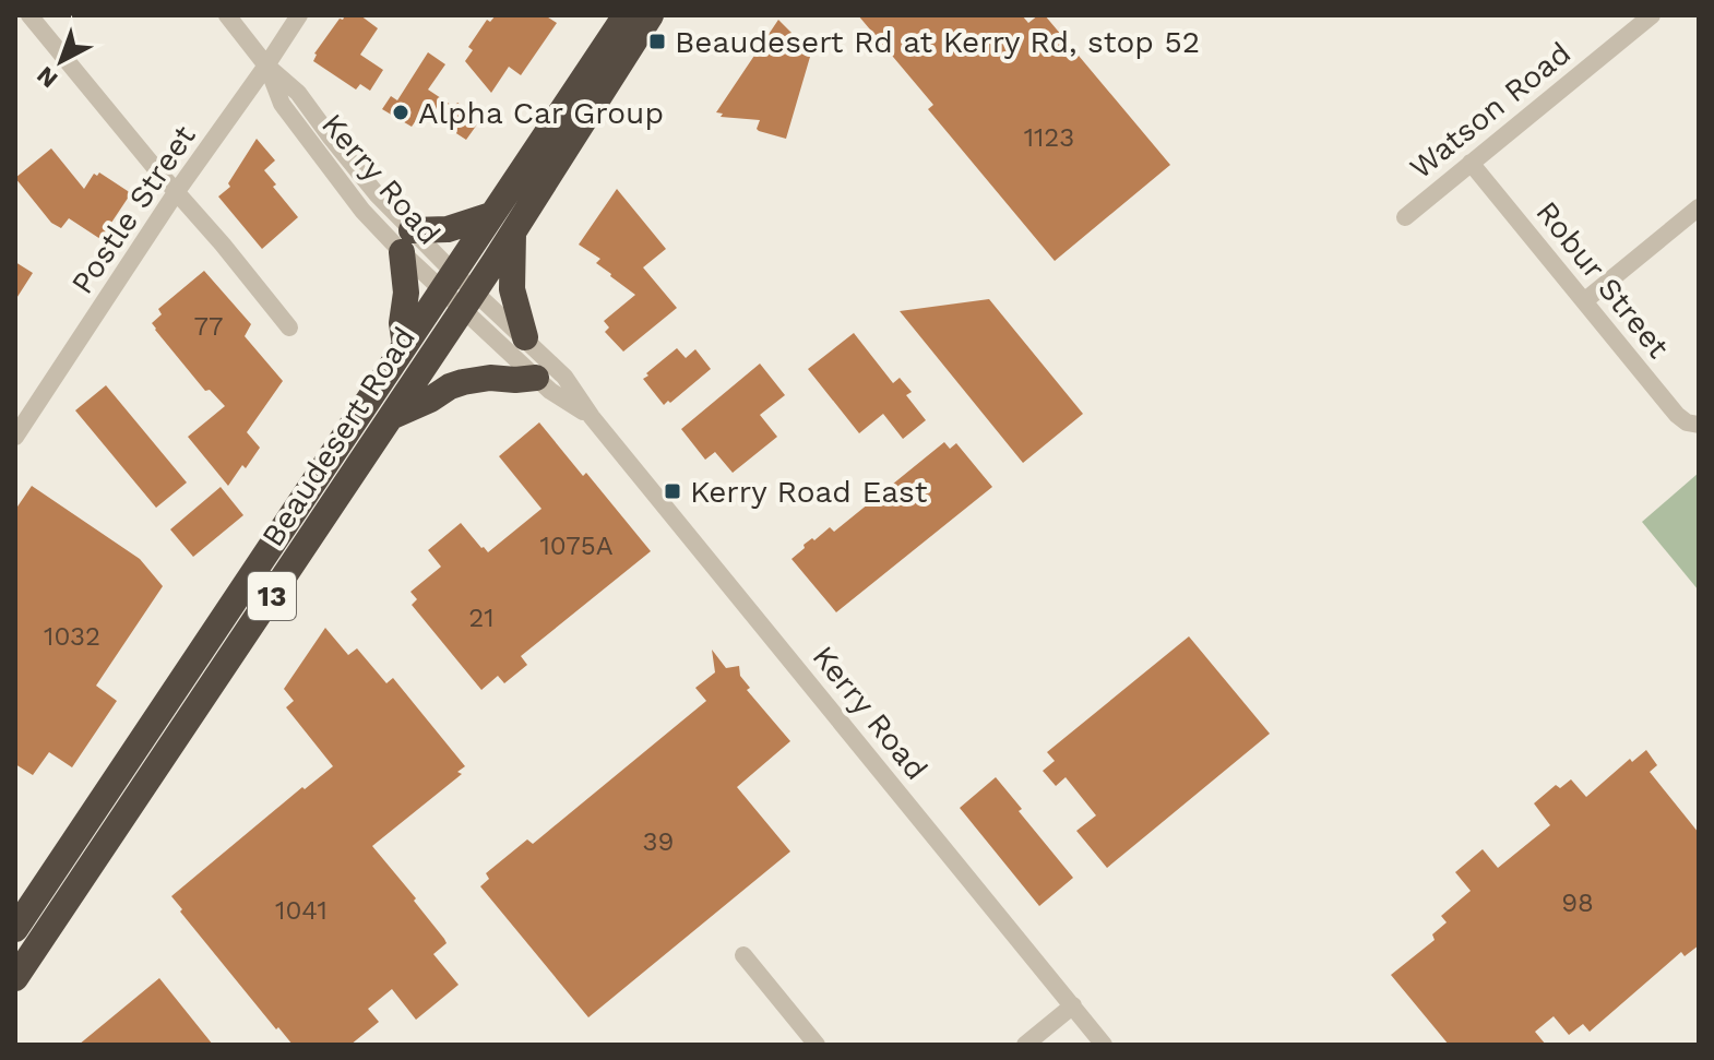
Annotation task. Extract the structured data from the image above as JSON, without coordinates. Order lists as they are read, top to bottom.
{
  "streets": {
    "highway": ["Beaudesert Road", "13"],
    "street": [
      "Watson Road",
      "Kerry Road",
      "Postle Street",
      "Robur Street"
    ]
  },
  "crossings": [
    ["Watson Road", "Robur Street"],
    ["Kerry Road", "Postle Street"],
    ["Kerry Road", "Beaudesert Road"]
  ],
  "places": {
    "transit": ["Beaudesert Rd at Kerry Rd, stop 52", "Kerry Road East"],
    "other": ["Alpha Car Group"]
  },
  "house_numbers": [
    "1123",
    "77",
    "1075A",
    "21",
    "1032",
    "39",
    "98",
    "1041"
  ],
  "north": "bottom left"
}
